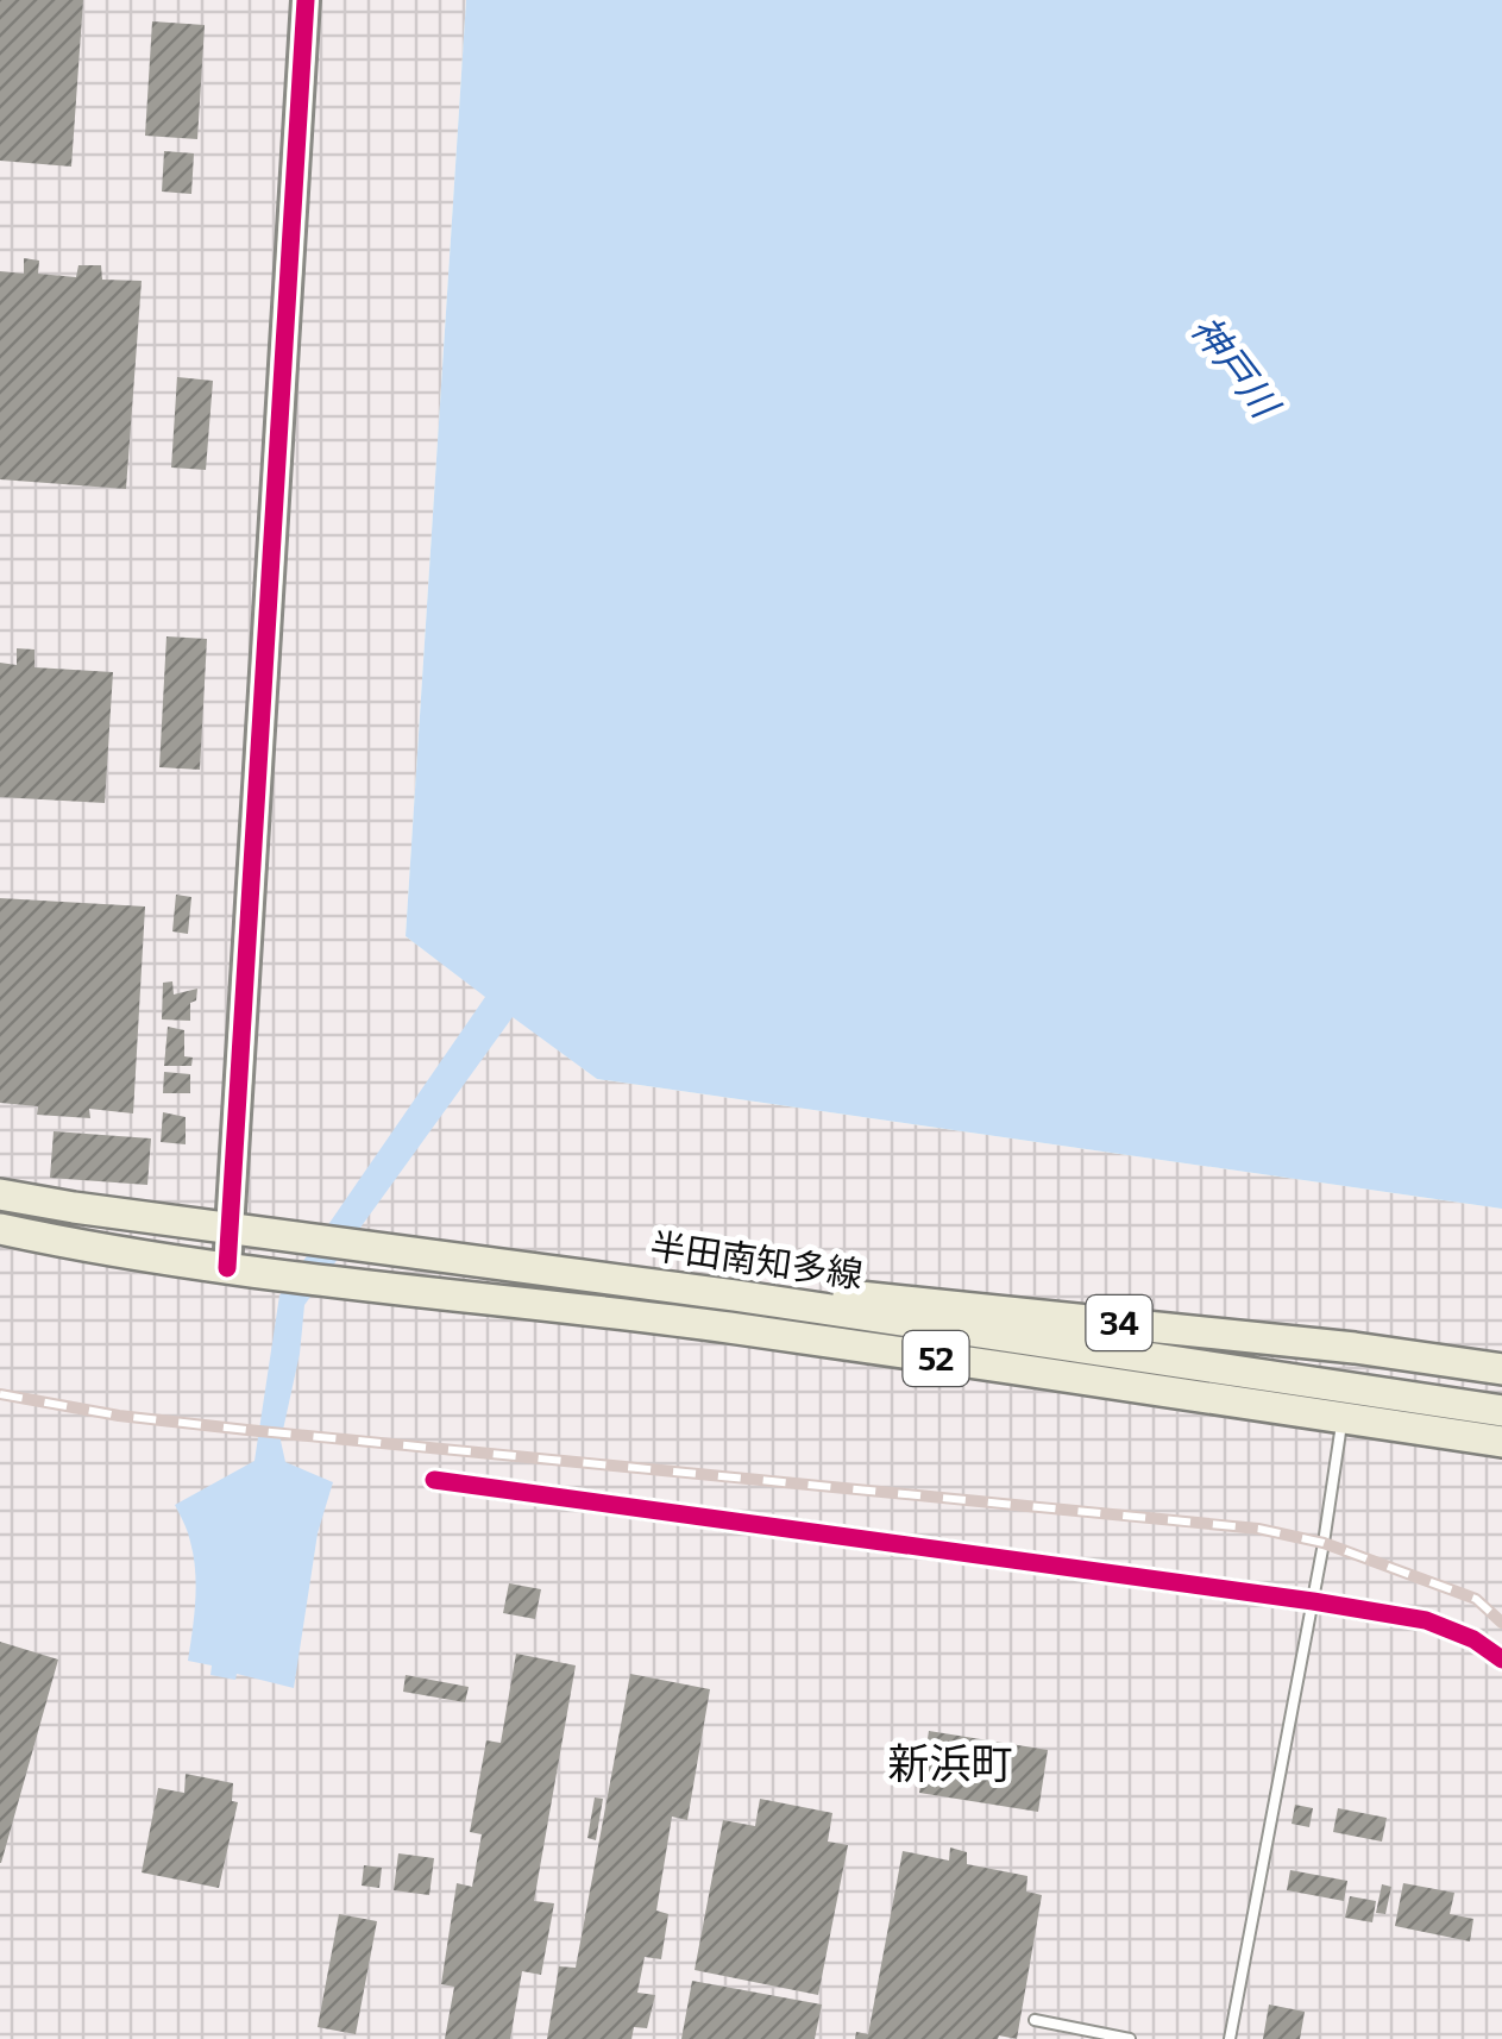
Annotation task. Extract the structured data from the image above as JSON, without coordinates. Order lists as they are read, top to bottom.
{
  "streets": {
    "main road": ["半田南知多線", "34", "52"]
  },
  "crossings": [
    ["半田南知多線", "34"]
  ],
  "districts": ["新浜町"],
  "water": ["神戸川"]
}
